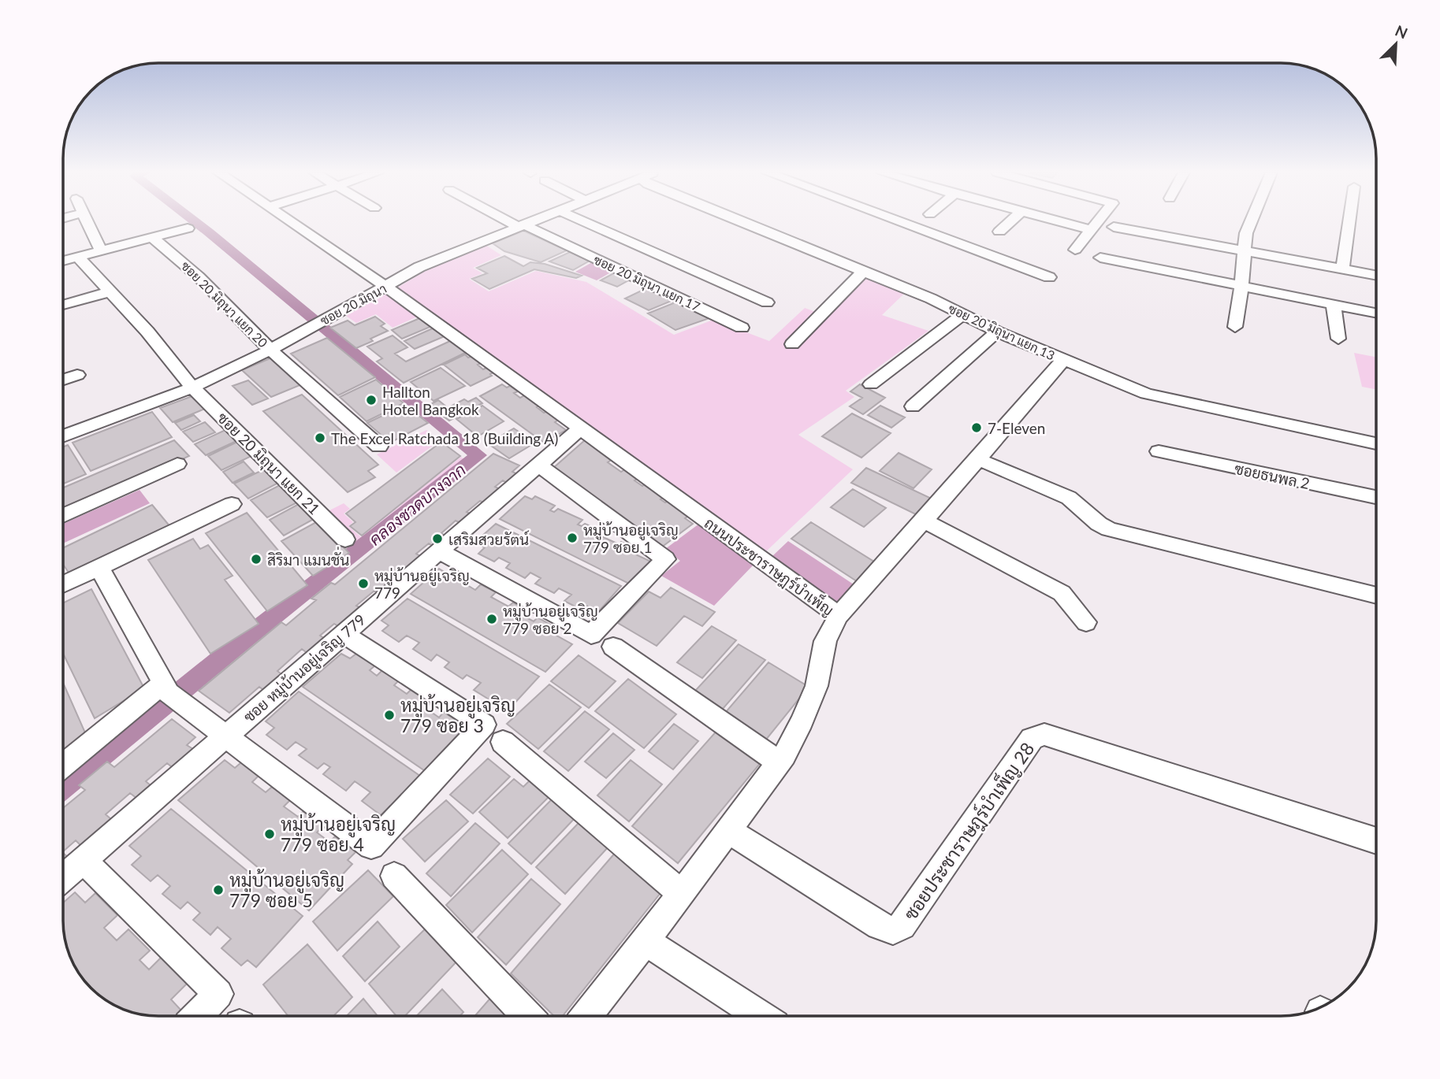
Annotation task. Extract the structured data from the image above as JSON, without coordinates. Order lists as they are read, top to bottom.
{
  "streets": {
    "street": [
      "ซอย 20 มิถุนา แยก 17",
      "ซอย 20 มิถุนา แยก 20",
      "ซอย 20 มิถุนา",
      "ซอย 20 มิถุนา แยก 13",
      "ซอย 20 มิถุนา แยก 21",
      "ซอยธนพล 2",
      "ถนนประชาราษฎร์บำเพ็ญ",
      "ซอย หมู่บ้านอยู่เจริญ 779",
      "ซอยประชาราษฎร์บำเพ็ญ 28"
    ]
  },
  "crossings": [
    ["ซอย 20 มิถุนา แยก 17", "ซอย 20 มิถุนา"],
    ["ซอย 20 มิถุนา แยก 20", "ซอย 20 มิถุนา"],
    ["ซอย 20 มิถุนา", "ซอย 20 มิถุนา แยก 21"],
    ["ซอย 20 มิถุนา", "ถนนประชาราษฎร์บำเพ็ญ"],
    ["ถนนประชาราษฎร์บำเพ็ญ", "ซอย หมู่บ้านอยู่เจริญ 779"],
    ["ถนนประชาราษฎร์บำเพ็ญ", "ซอยประชาราษฎร์บำเพ็ญ 28"]
  ],
  "water": ["คลองชวดบางจาก"],
  "places": [
    "Hallton Hotel Bangkok",
    "7-Eleven",
    "The Excel Ratchada 18 (Building A)",
    "หมู่บ้านอยู่เจริญ 779 ซอย 1",
    "เสริมสวยรัตน์",
    "สิริมา แมนชั่น",
    "หมู่บ้านอยู่เจริญ 779",
    "หมู่บ้านอยู่เจริญ 779 ซอย 2",
    "หมู่บ้านอยู่เจริญ 779 ซอย 3",
    "หมู่บ้านอยู่เจริญ 779 ซอย 4",
    "หมู่บ้านอยู่เจริญ 779 ซอย 5"
  ],
  "north": "top right"
}
